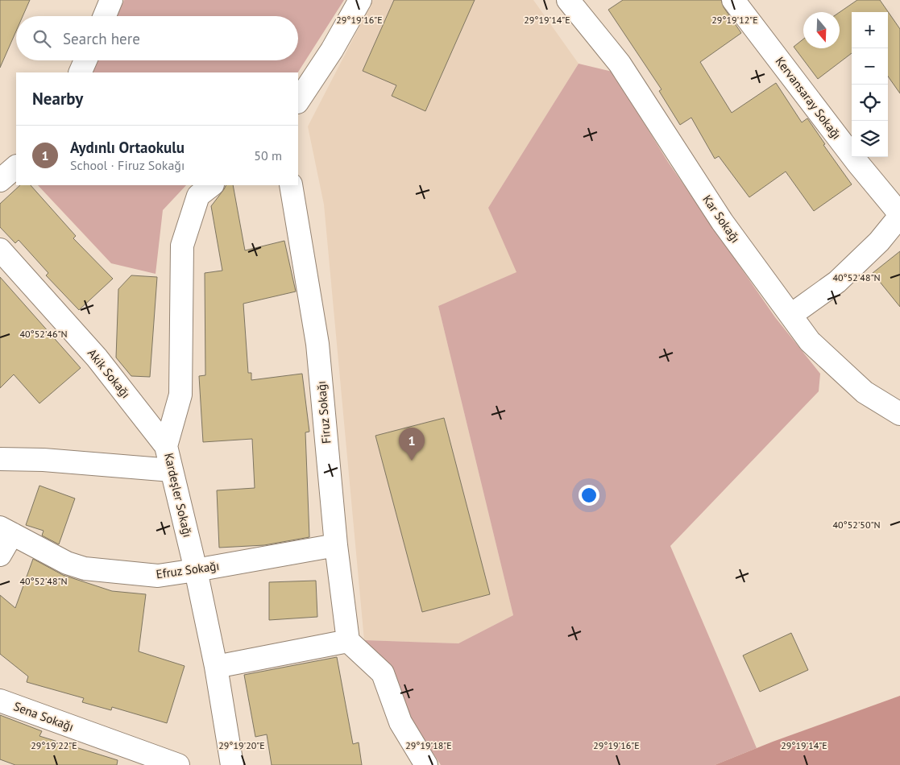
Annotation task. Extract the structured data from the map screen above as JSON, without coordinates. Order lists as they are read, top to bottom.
{
  "streets": {
    "street": [
      "Kervansaray Sokağı",
      "Kar Sokağı",
      "Akik Sokağı",
      "Firuz Sokağı",
      "Kardeşler Sokağı",
      "Efruz Sokağı",
      "Sena Sokağı"
    ]
  },
  "crossings": [
    ["Akik Sokağı", "Kardeşler Sokağı"],
    ["Firuz Sokağı", "Efruz Sokağı"],
    ["Kardeşler Sokağı", "Efruz Sokağı"]
  ],
  "north": "bottom",
  "page": {
    "map_buttons": ["+", "−"],
    "search": "Search here",
    "heading": "Nearby",
    "list": [
      {
        "mark": "1",
        "name": "Aydınlı Ortaokulu",
        "note": "School · Firuz Sokağı",
        "value": "50 m"
      }
    ],
    "pins": "1"
  },
  "coordinates": [
    "29°19'12\"E",
    "29°19'16\"E",
    "29°19'14\"E",
    "40°52'48\"N",
    "40°52'46\"N",
    "40°52'50\"N",
    "29°19'22\"E",
    "29°19'20\"E",
    "29°19'18\"E"
  ]
}
